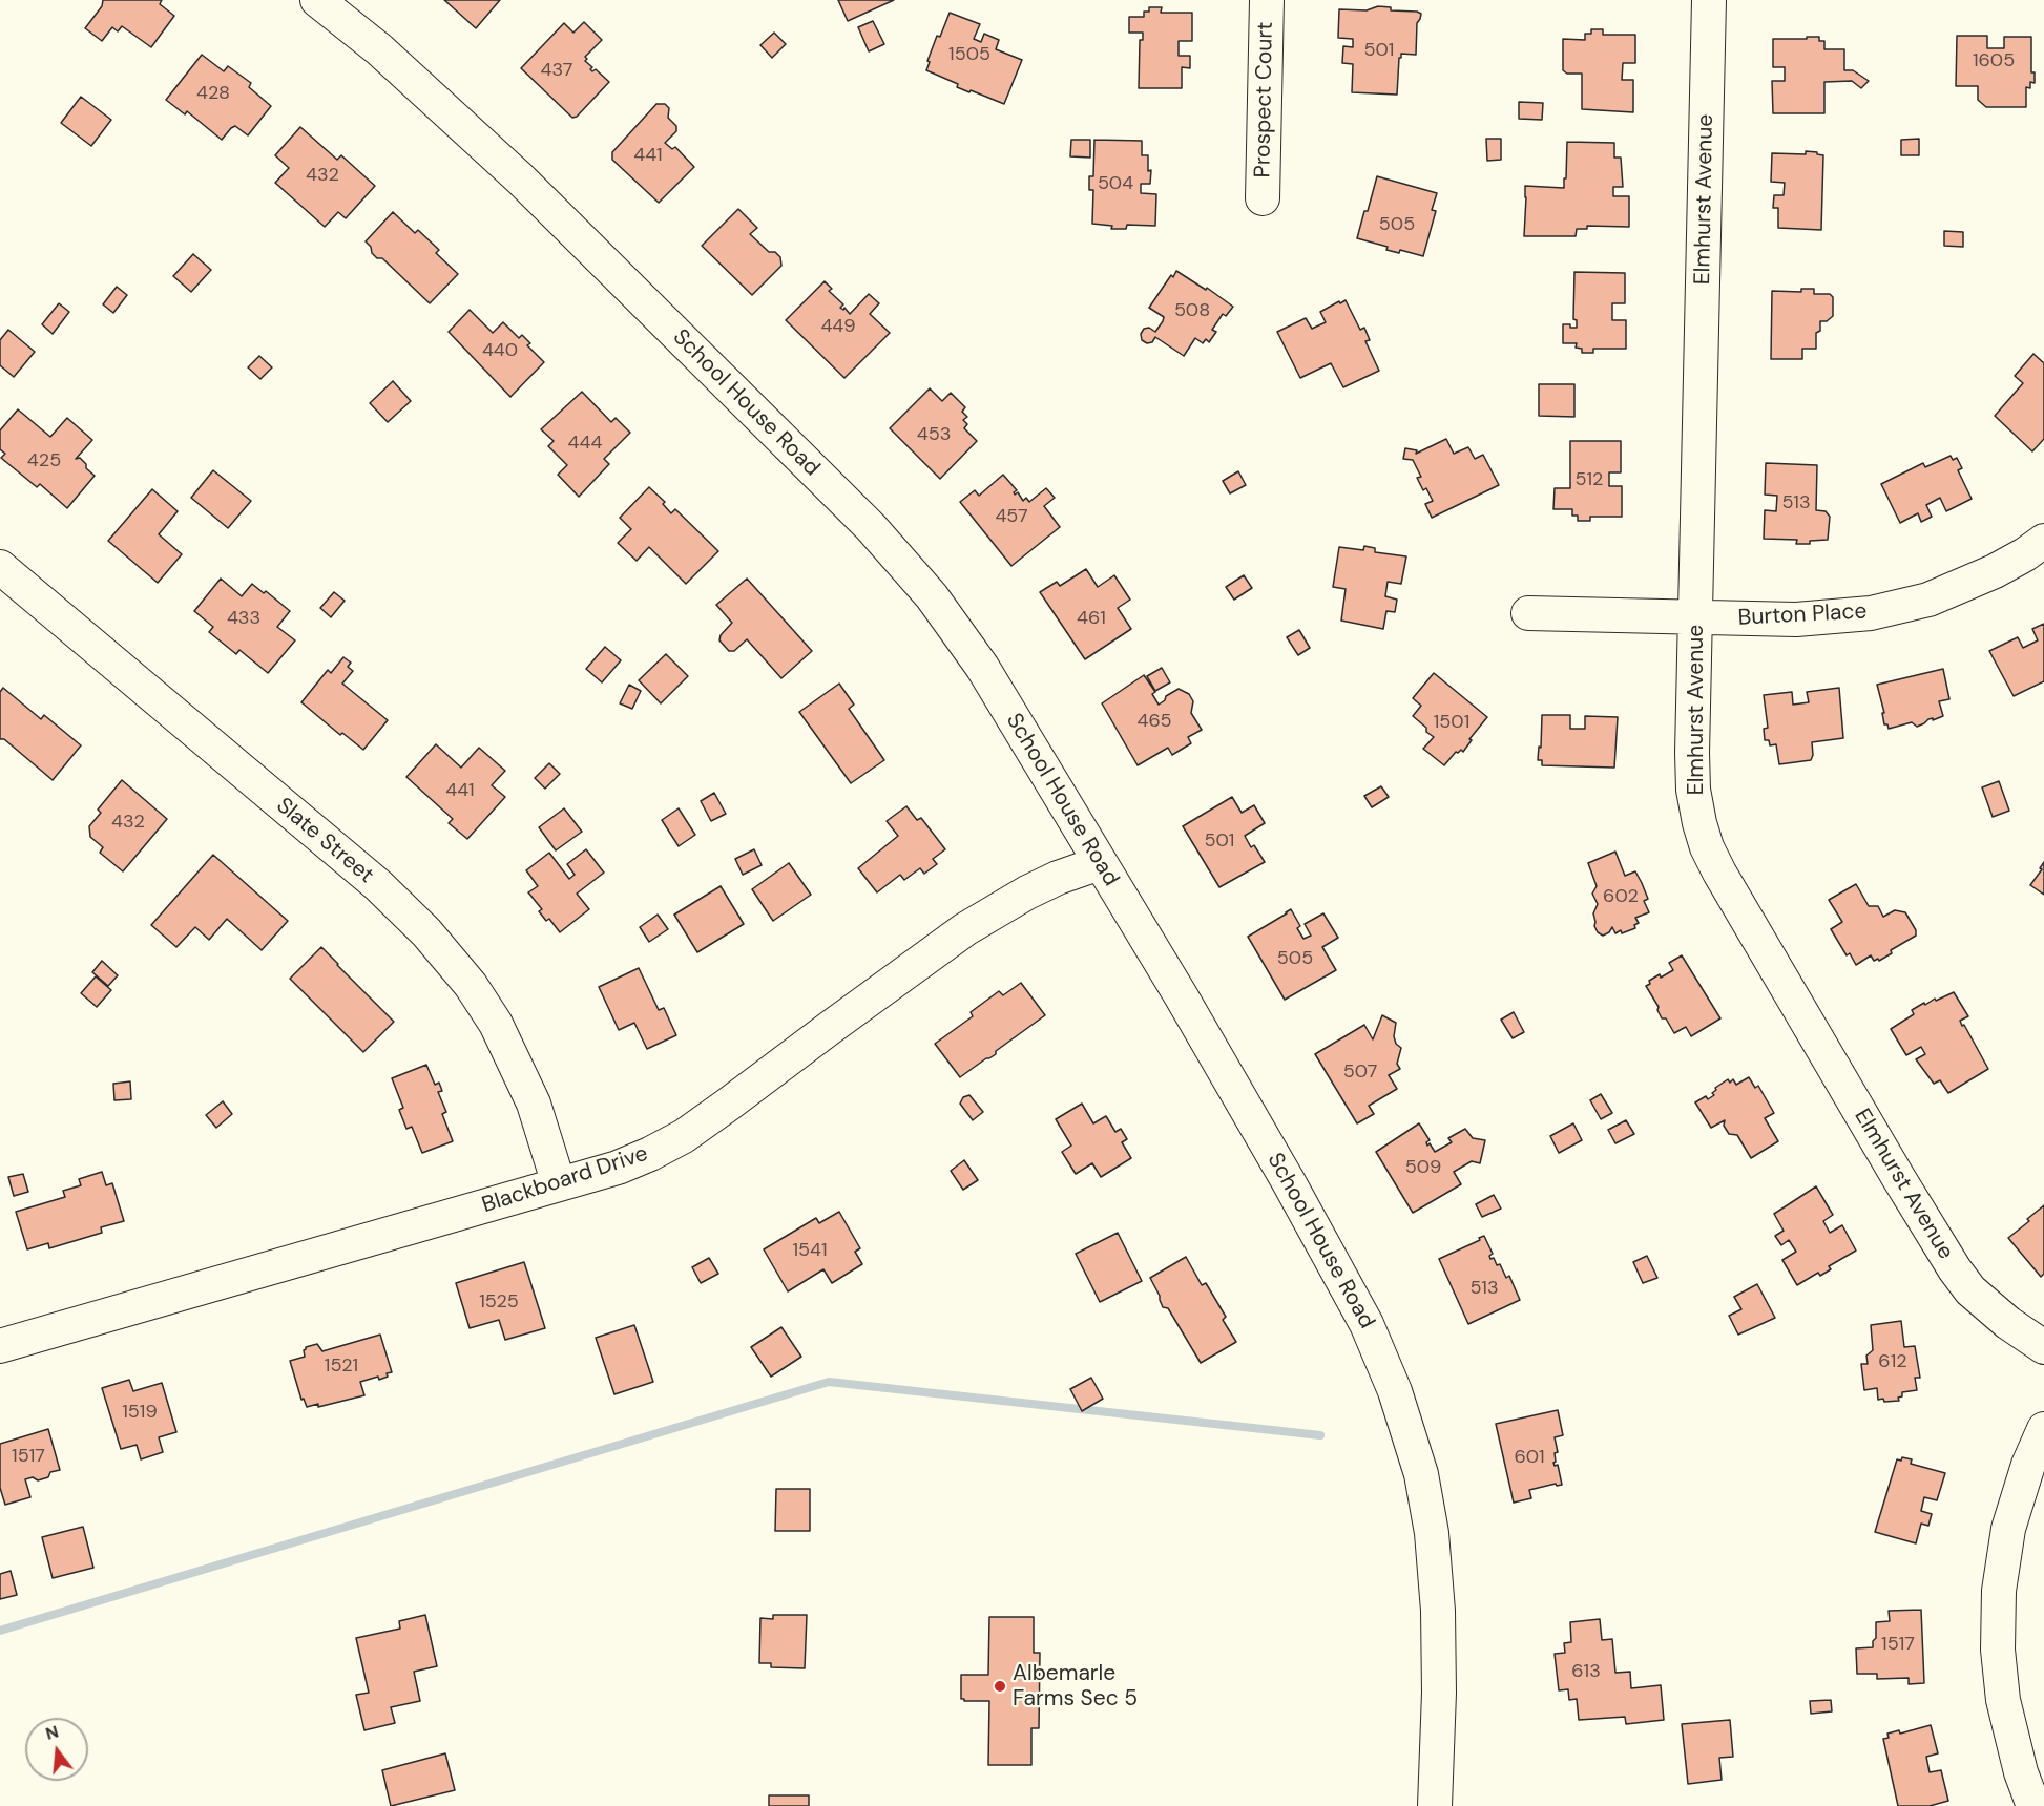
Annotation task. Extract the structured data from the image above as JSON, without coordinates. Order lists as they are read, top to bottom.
{
  "streets": {
    "street": [
      "Prospect Court",
      "Elmhurst Avenue",
      "School House Road",
      "Burton Place",
      "Slate Street",
      "Blackboard Drive"
    ]
  },
  "crossings": [
    ["Elmhurst Avenue", "Burton Place"],
    ["School House Road", "Blackboard Drive"],
    ["Slate Street", "Blackboard Drive"]
  ],
  "places": ["Albemarle Farms Sec 5"],
  "house_numbers": [
    "501",
    "1505",
    "1605",
    "437",
    "428",
    "441",
    "432",
    "504",
    "505",
    "508",
    "449",
    "440",
    "453",
    "444",
    "425",
    "512",
    "513",
    "457",
    "433",
    "461",
    "465",
    "1501",
    "441",
    "432",
    "501",
    "602",
    "505",
    "507",
    "509",
    "1541",
    "513",
    "1525",
    "612",
    "1521",
    "1519",
    "1517",
    "601",
    "1517",
    "613"
  ],
  "north": "top"
}
